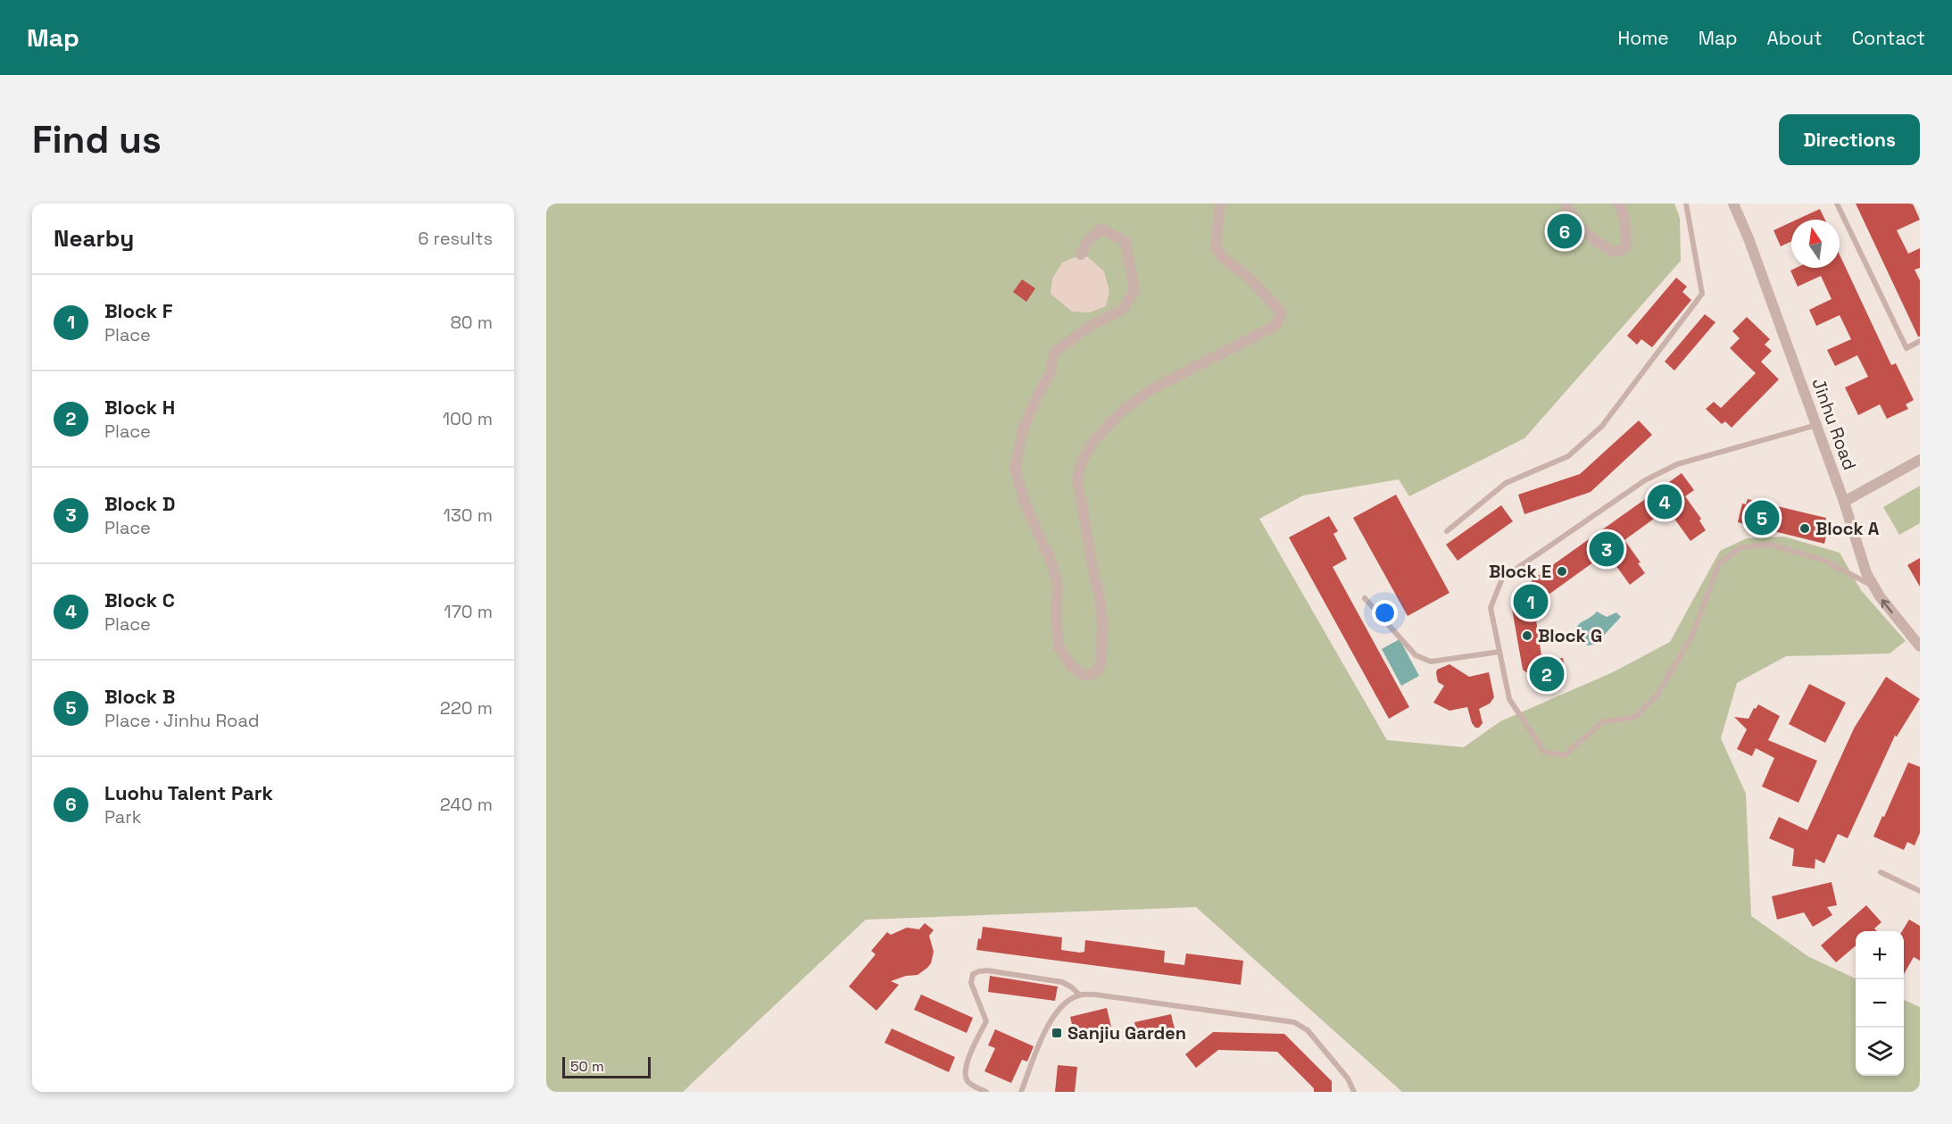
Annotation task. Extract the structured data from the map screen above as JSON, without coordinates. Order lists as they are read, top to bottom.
{
  "streets": {
    "street": ["Jinhu Road"]
  },
  "places": {
    "other": ["Block A", "Block E", "Block G"],
    "transit": ["Sanjiu Garden"]
  },
  "scale_bar": "50 m",
  "north": "top",
  "page": {
    "header": "Map",
    "nav": [
      "Home",
      "Map",
      "About",
      "Contact"
    ],
    "buttons": "Directions",
    "title": "Find us",
    "heading": ["Nearby", "6 results"],
    "pins": [
      "6",
      "4",
      "5",
      "3",
      "1",
      "2"
    ],
    "list": [
      {
        "mark": "1",
        "name": "Block F",
        "note": "Place",
        "value": "80 m"
      },
      {
        "mark": "2",
        "name": "Block H",
        "note": "Place",
        "value": "100 m"
      },
      {
        "mark": "3",
        "name": "Block D",
        "note": "Place",
        "value": "130 m"
      },
      {
        "mark": "4",
        "name": "Block C",
        "note": "Place",
        "value": "170 m"
      },
      {
        "mark": "5",
        "name": "Block B",
        "note": "Place · Jinhu Road",
        "value": "220 m"
      },
      {
        "mark": "6",
        "name": "Luohu Talent Park",
        "note": "Park",
        "value": "240 m"
      }
    ],
    "map_buttons": ["+", "−"],
    "scale": "50 m"
  }
}
